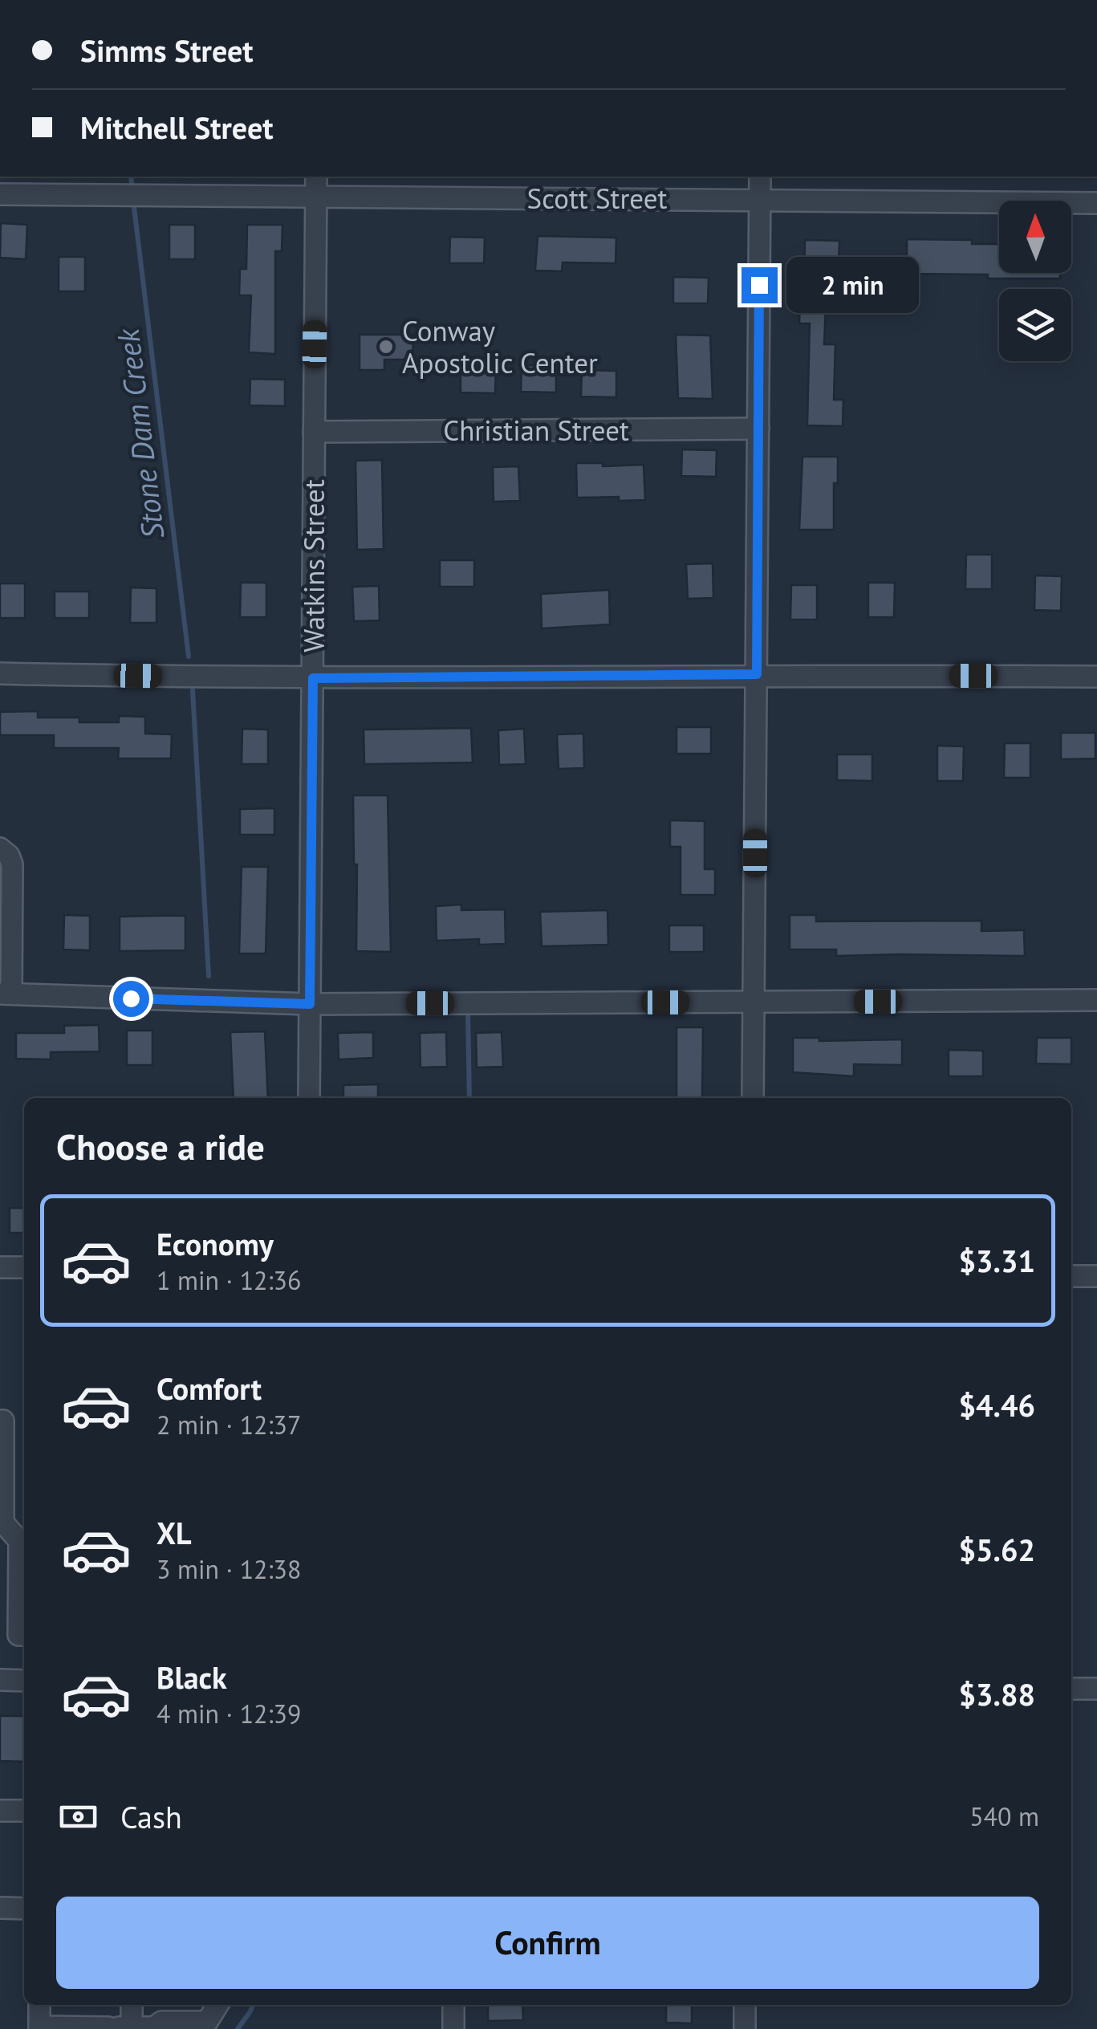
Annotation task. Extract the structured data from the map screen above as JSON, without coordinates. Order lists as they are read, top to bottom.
{
  "streets": {
    "street": ["Scott Street", "Christian Street", "Watkins Street"]
  },
  "crossings": [
    ["Scott Street", "Watkins Street"],
    ["Christian Street", "Watkins Street"]
  ],
  "water": ["Stone Dam Creek"],
  "places": ["Conway Apostolic Center"],
  "north": "top",
  "page": {
    "banner": ["Simms Street", "Mitchell Street"],
    "bubble": "2 min",
    "heading": "Choose a ride",
    "list": [
      {
        "name": "Economy",
        "note": "1 min · 12:36",
        "value": "$3.31"
      },
      {
        "name": "Comfort",
        "note": "2 min · 12:37",
        "value": "$4.46"
      },
      {
        "name": "XL",
        "note": "3 min · 12:38",
        "value": "$5.62"
      },
      {
        "name": "Black",
        "note": "4 min · 12:39",
        "value": "$3.88"
      }
    ],
    "pay": ["Cash", "540 m"],
    "buttons": "Confirm"
  }
}
